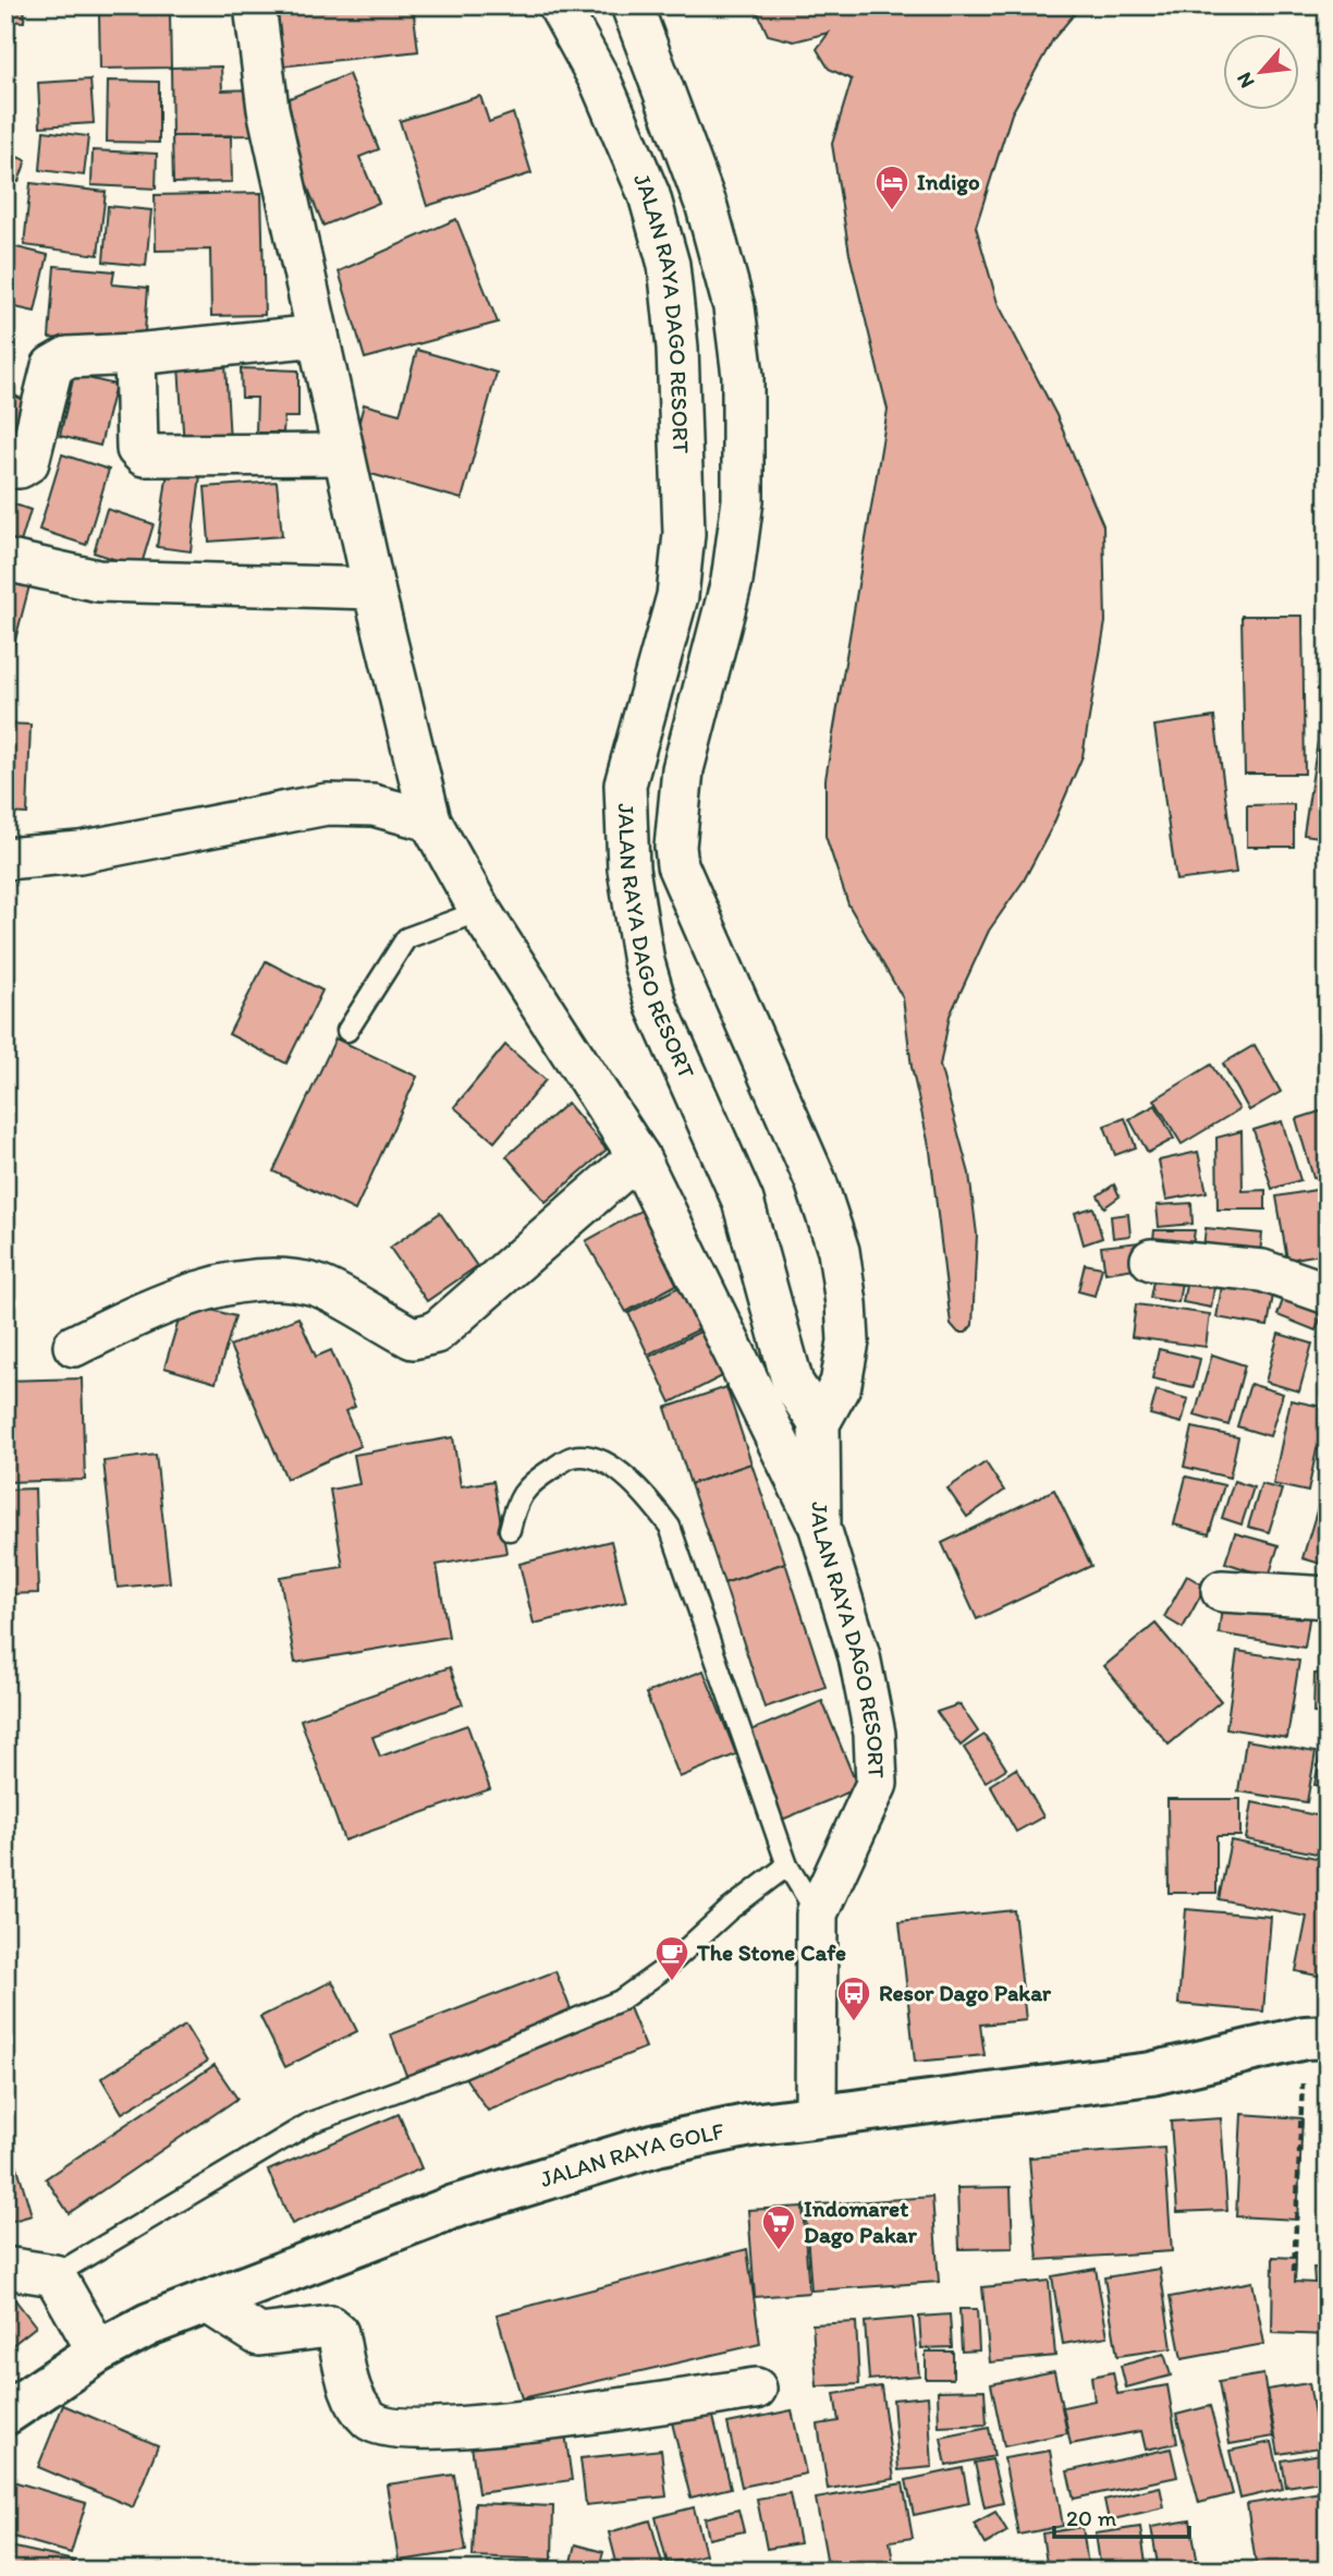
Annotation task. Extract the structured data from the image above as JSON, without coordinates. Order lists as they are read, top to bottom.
{
  "streets": {
    "street": ["JALAN RAYA DAGO RESORT", "JALAN RAYA GOLF"]
  },
  "crossings": [
    ["JALAN RAYA DAGO RESORT", "JALAN RAYA GOLF"]
  ],
  "places": {
    "hotel": ["Indigo"],
    "cafe": ["The Stone Cafe"],
    "bus stop": ["Resor Dago Pakar"],
    "supermarket": ["Indomaret Dago Pakar"]
  },
  "scale_bar": "20 m",
  "north": "bottom left"
}
